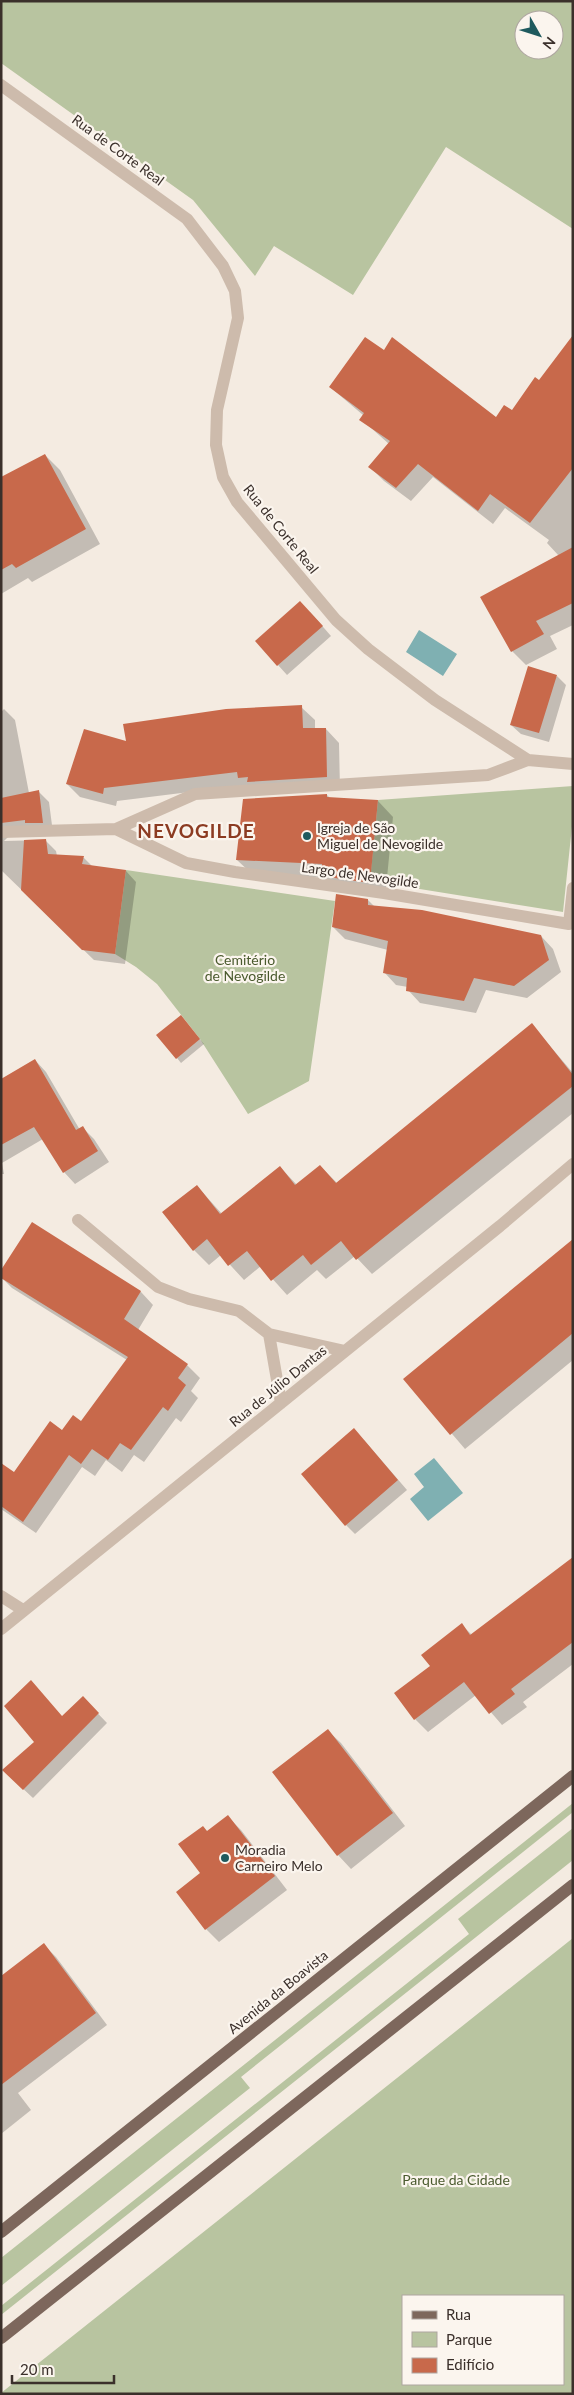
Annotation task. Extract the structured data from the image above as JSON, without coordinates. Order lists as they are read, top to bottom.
{
  "streets": {
    "main road": ["Avenida da Boavista"],
    "street": ["Rua de Corte Real", "Largo de Nevogilde", "Rua de Júlio Dantas"]
  },
  "crossings": [
    ["Rua de Corte Real", "Largo de Nevogilde"]
  ],
  "districts": ["NEVOGILDE"],
  "parks": ["Cemitério de Nevogilde", "Parque da Cidade"],
  "places": ["Igreja de São Miguel de Nevogilde", "Moradia Carneiro Melo"],
  "legend": ["Rua", "Parque", "Edifício"],
  "scale_bar": "20 m",
  "north": "bottom right"
}
